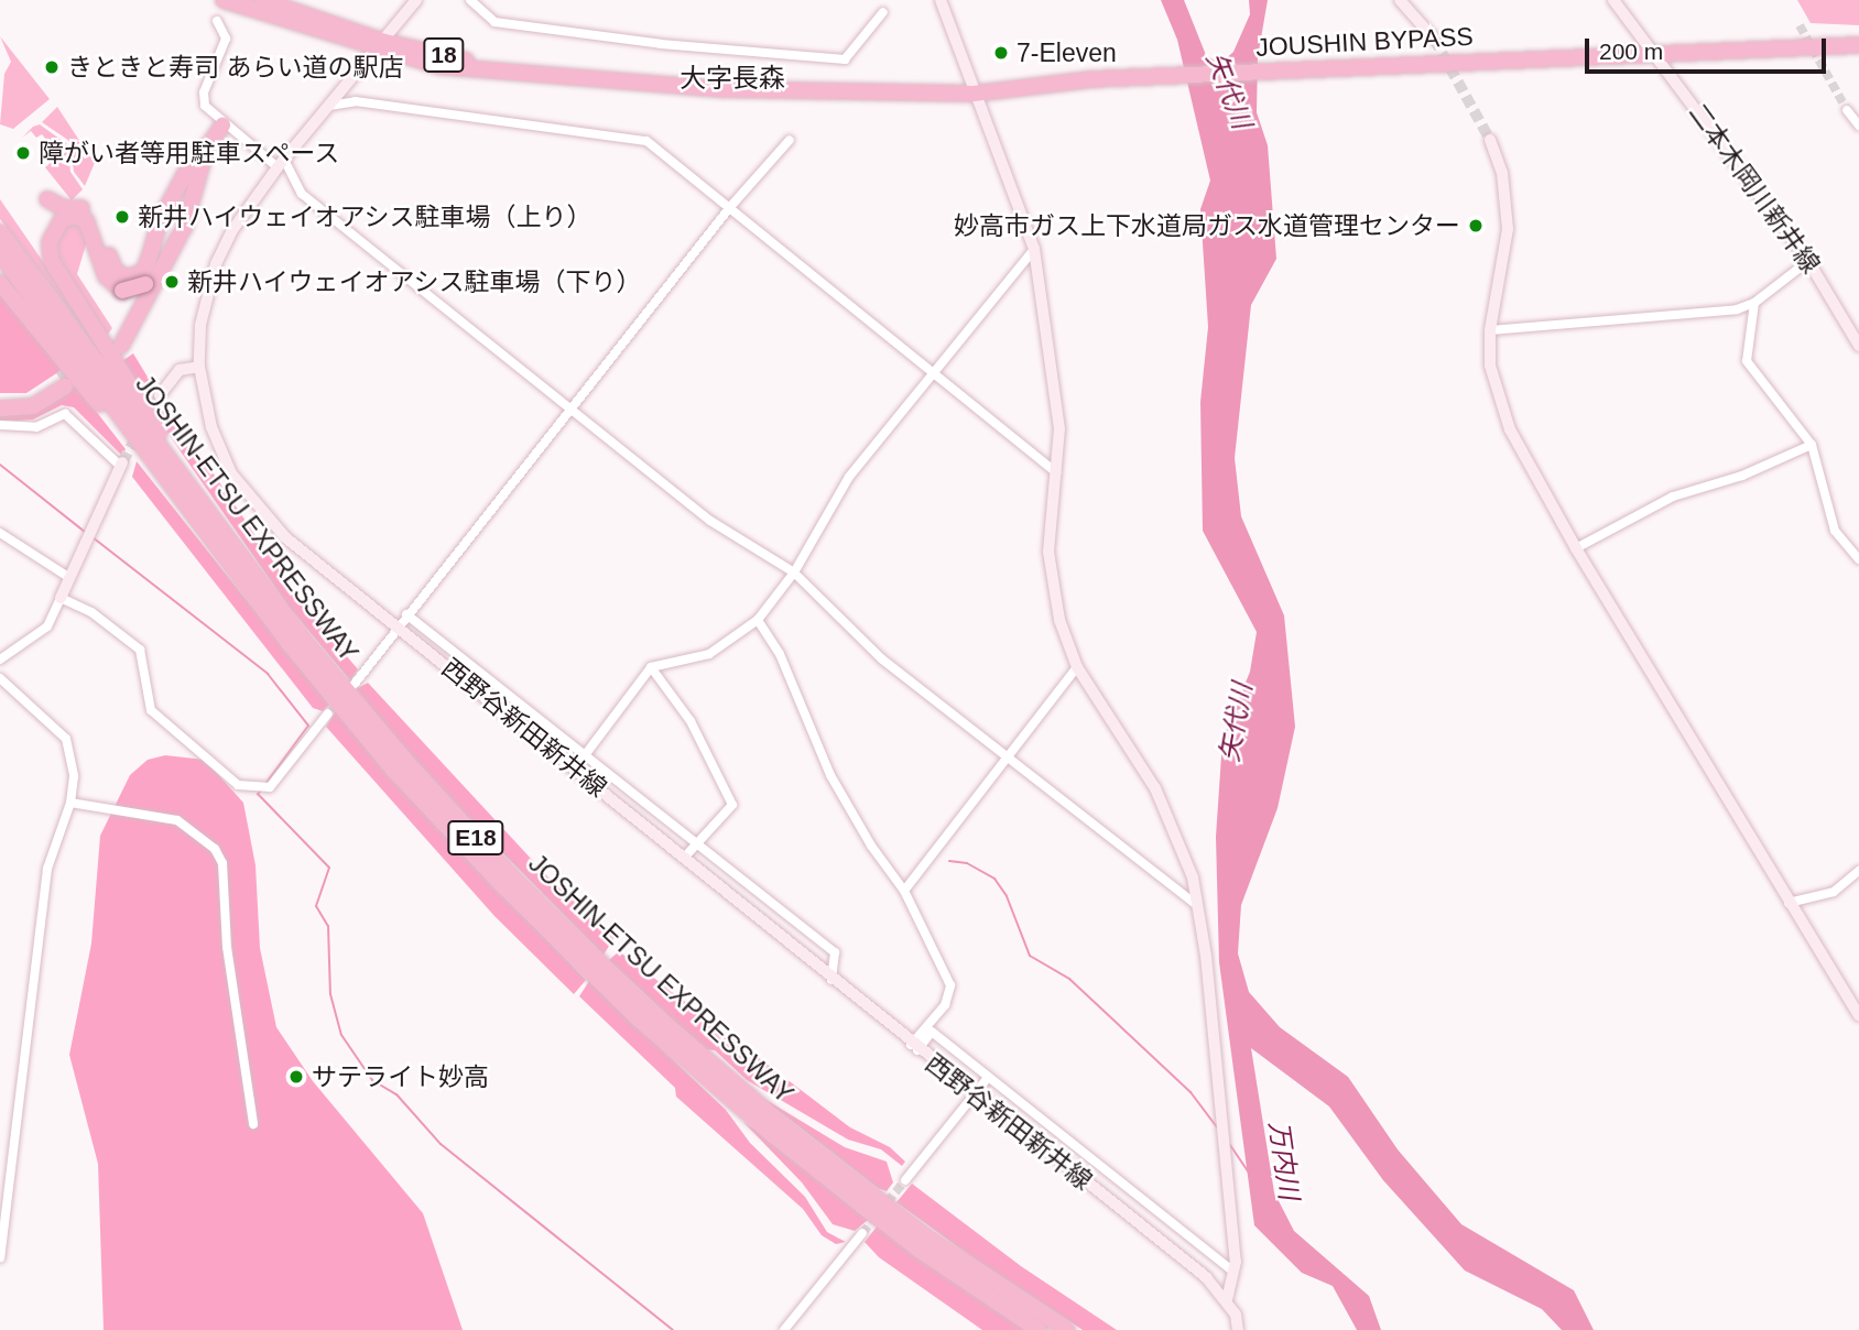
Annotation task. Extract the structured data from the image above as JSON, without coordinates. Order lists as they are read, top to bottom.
{
  "streets": {
    "highway": [
      "JOUSHIN BYPASS",
      "18",
      "JOSHIN-ETSU EXPRESSWAY",
      "E18"
    ],
    "street": ["二本木岡川新井線", "西野谷新田新井線"]
  },
  "crossings": [
    ["JOUSHIN BYPASS", "二本木岡川新井線"],
    ["JOUSHIN BYPASS", "西野谷新田新井線"]
  ],
  "districts": ["大字長森"],
  "water": ["矢代川", "万内川"],
  "places": [
    "7-Eleven",
    "きときと寿司 あらい道の駅店",
    "障がい者等用駐車スペース",
    "新井ハイウェイオアシス駐車場（上り）",
    "妙高市ガス上下水道局ガス水道管理センター",
    "新井ハイウェイオアシス駐車場（下り）",
    "サテライト妙高"
  ],
  "scale_bar": "200 m"
}
